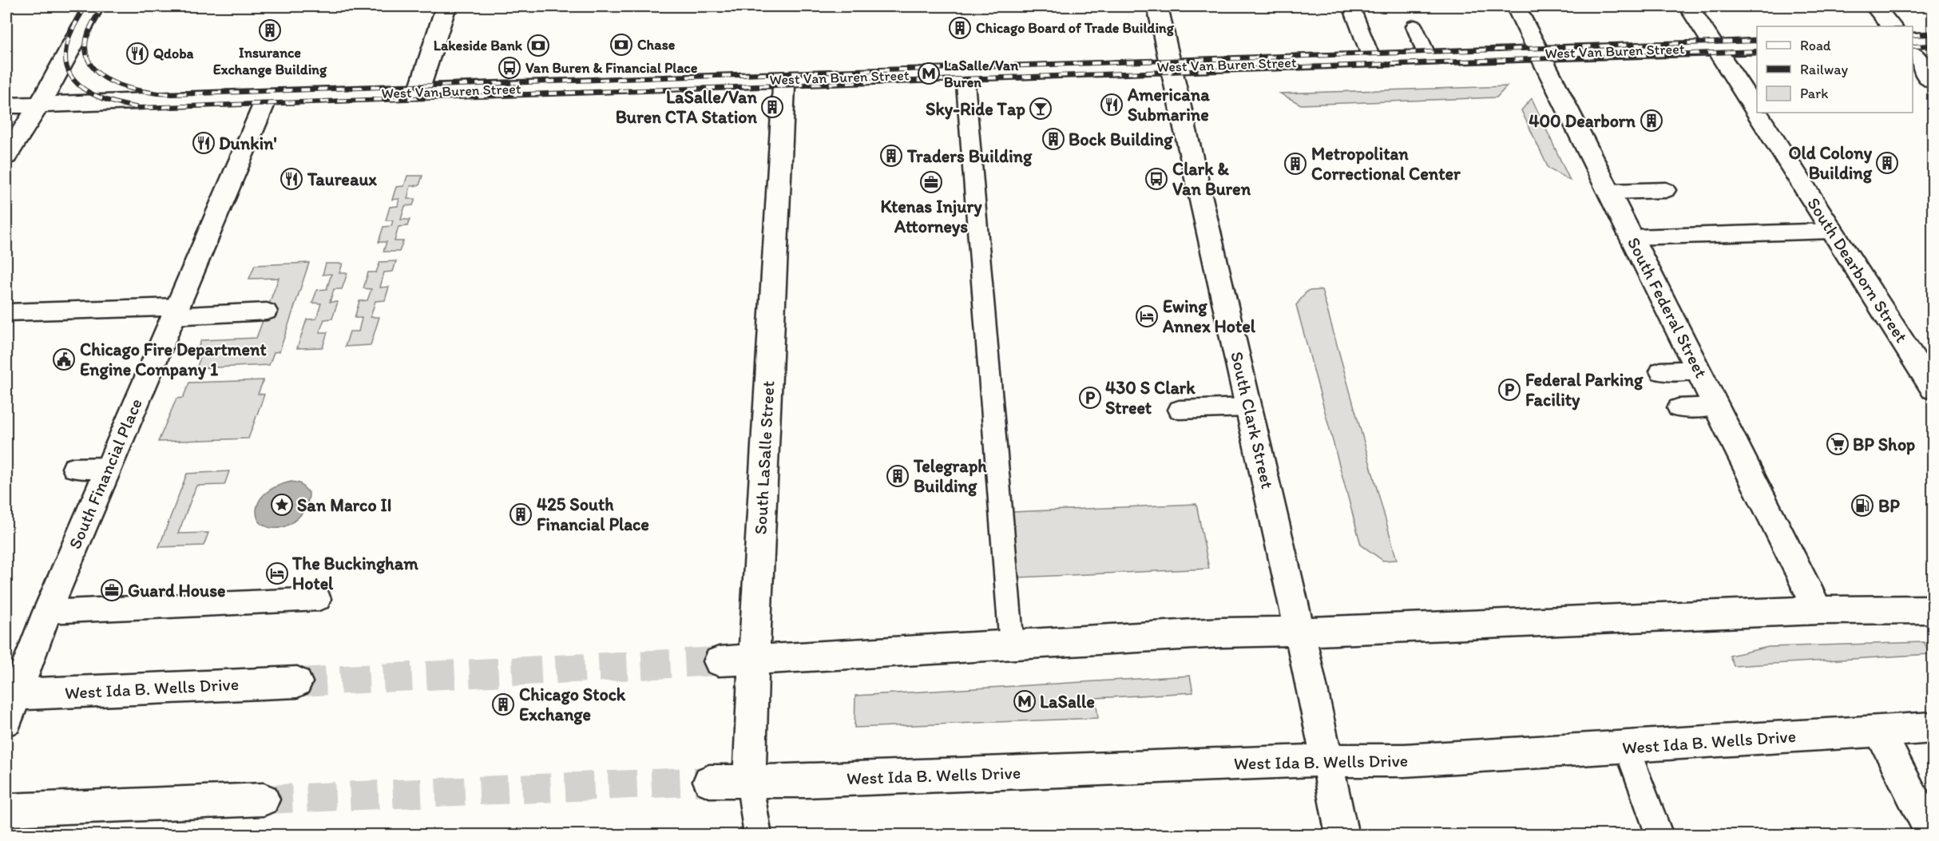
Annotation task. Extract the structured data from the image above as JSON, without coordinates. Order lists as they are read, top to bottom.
{
  "streets": {
    "main road": [
      "West Van Buren Street",
      "South Dearborn Street",
      "South Federal Street",
      "South Clark Street",
      "South LaSalle Street",
      "South Financial Place",
      "West Ida B. Wells Drive"
    ]
  },
  "crossings": [
    ["West Van Buren Street", "South Dearborn Street"],
    ["West Van Buren Street", "South Federal Street"],
    ["West Van Buren Street", "South Clark Street"],
    ["West Van Buren Street", "South LaSalle Street"],
    ["West Van Buren Street", "South Financial Place"],
    ["South Clark Street", "West Ida B. Wells Drive"],
    ["South LaSalle Street", "West Ida B. Wells Drive"],
    ["South Financial Place", "West Ida B. Wells Drive"]
  ],
  "places": {
    "building": [
      "Chicago Board of Trade Building",
      "Insurance Exchange Building",
      "LaSalle/Van Buren CTA Station",
      "400 Dearborn",
      "Bock Building",
      "Traders Building",
      "Old Colony Building",
      "Metropolitan Correctional Center",
      "Telegraph Building",
      "425 South Financial Place",
      "Chicago Stock Exchange"
    ],
    "bank": ["Chase", "Lakeside Bank"],
    "restaurant": [
      "Qdoba",
      "Americana Submarine",
      "Dunkin'",
      "Taureaux"
    ],
    "bus stop": ["Van Buren & Financial Place", "Clark & Van Buren"],
    "metro station": ["LaSalle/Van Buren", "LaSalle"],
    "bar": ["Sky-Ride Tap"],
    "office": ["Ktenas Injury Attorneys", "Guard House"],
    "hotel": ["Ewing Annex Hotel", "The Buckingham Hotel"],
    "public building": ["Chicago Fire Department Engine Company 1"],
    "parking": ["Federal Parking Facility", "430 S Clark Street"],
    "supermarket": ["BP Shop"],
    "place": ["San Marco II"],
    "fuel station": ["BP"]
  },
  "legend": ["Road", "Railway", "Park"]
}
